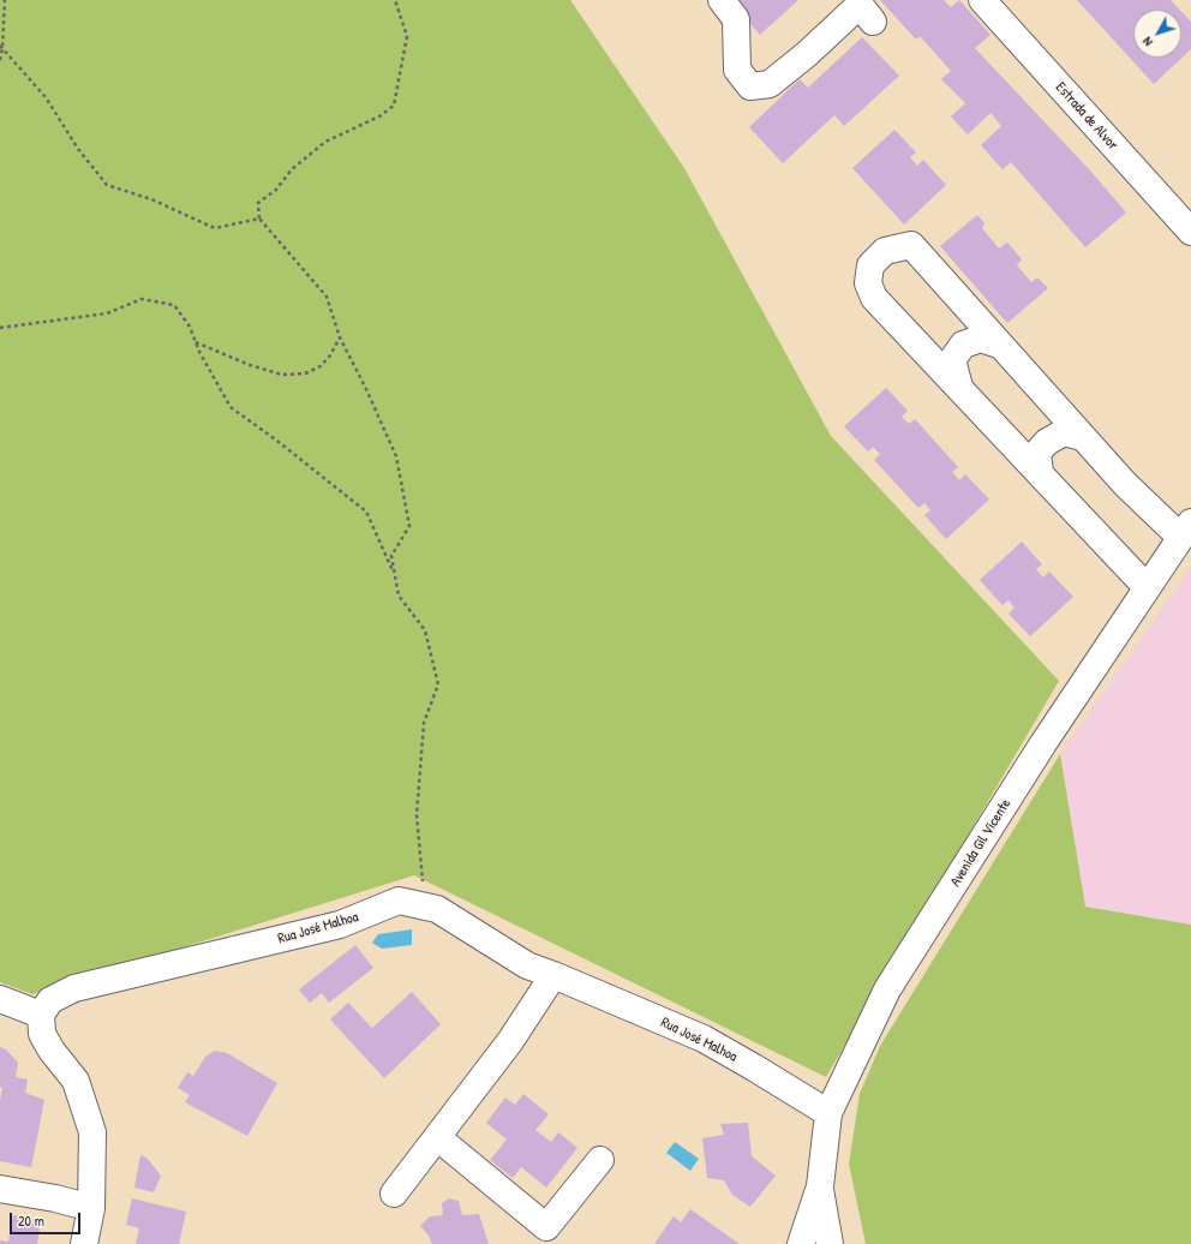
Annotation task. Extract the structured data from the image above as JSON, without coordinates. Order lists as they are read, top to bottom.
{
  "streets": {
    "street": ["Estrada de Alvor", "Avenida Gil Vicente", "Rua José Malhoa"]
  },
  "crossings": [
    ["Avenida Gil Vicente", "Rua José Malhoa"]
  ],
  "scale_bar": "20 m",
  "north": "bottom left"
}
